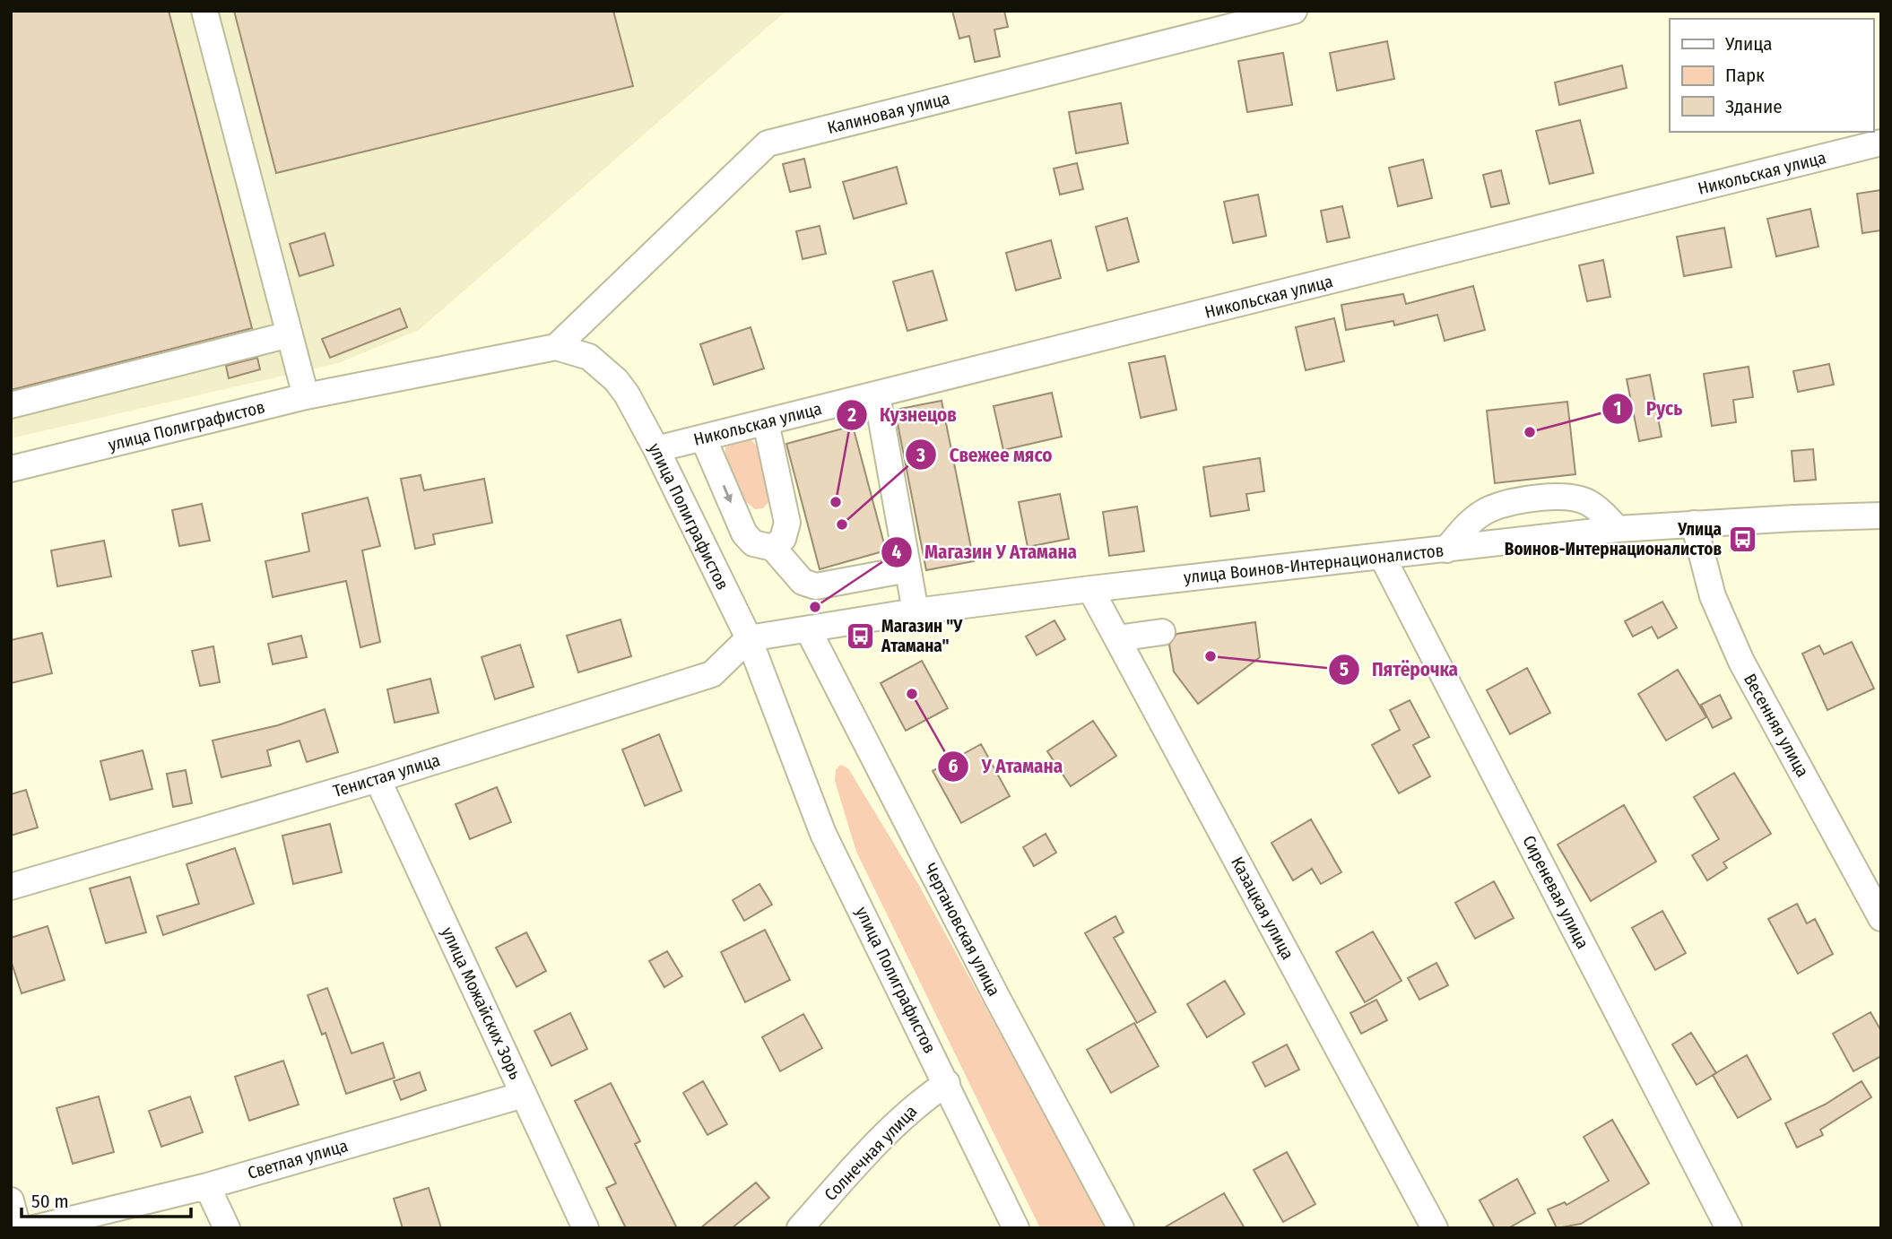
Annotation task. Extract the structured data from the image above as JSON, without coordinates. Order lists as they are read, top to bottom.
{
  "streets": {
    "street": [
      "Калиновая улица",
      "Никольская улица",
      "улица Полиграфистов",
      "улица Воинов-Интернационалистов",
      "Весенняя улица",
      "Тенистая улица",
      "Сиреневая улица",
      "Казацкая улица",
      "Чертановская улица",
      "улица Можайских Зорь",
      "Солнечная улица",
      "Светлая улица"
    ]
  },
  "crossings": [
    ["Калиновая улица", "улица Полиграфистов"],
    ["Никольская улица", "улица Полиграфистов"],
    ["улица Полиграфистов", "улица Воинов-Интернационалистов"],
    ["улица Полиграфистов", "Тенистая улица"],
    ["улица Полиграфистов", "Солнечная улица"],
    ["улица Воинов-Интернационалистов", "Весенняя улица"],
    ["улица Воинов-Интернационалистов", "Тенистая улица"],
    ["улица Воинов-Интернационалистов", "Сиреневая улица"],
    ["улица Воинов-Интернационалистов", "Казацкая улица"],
    ["улица Воинов-Интернационалистов", "Чертановская улица"],
    ["Тенистая улица", "улица Можайских Зорь"],
    ["улица Можайских Зорь", "Светлая улица"]
  ],
  "places": {
    "other": [
      "Русь",
      "Кузнецов",
      "Свежее мясо",
      "Магазин У Атамана",
      "Пятёрочка",
      "У Атамана"
    ],
    "bus stop": ["Улица Воинов-Интернационалистов", "Магазин \"У Атамана\""]
  },
  "legend": ["Улица", "Парк", "Здание"],
  "scale_bar": "50 m"
}
